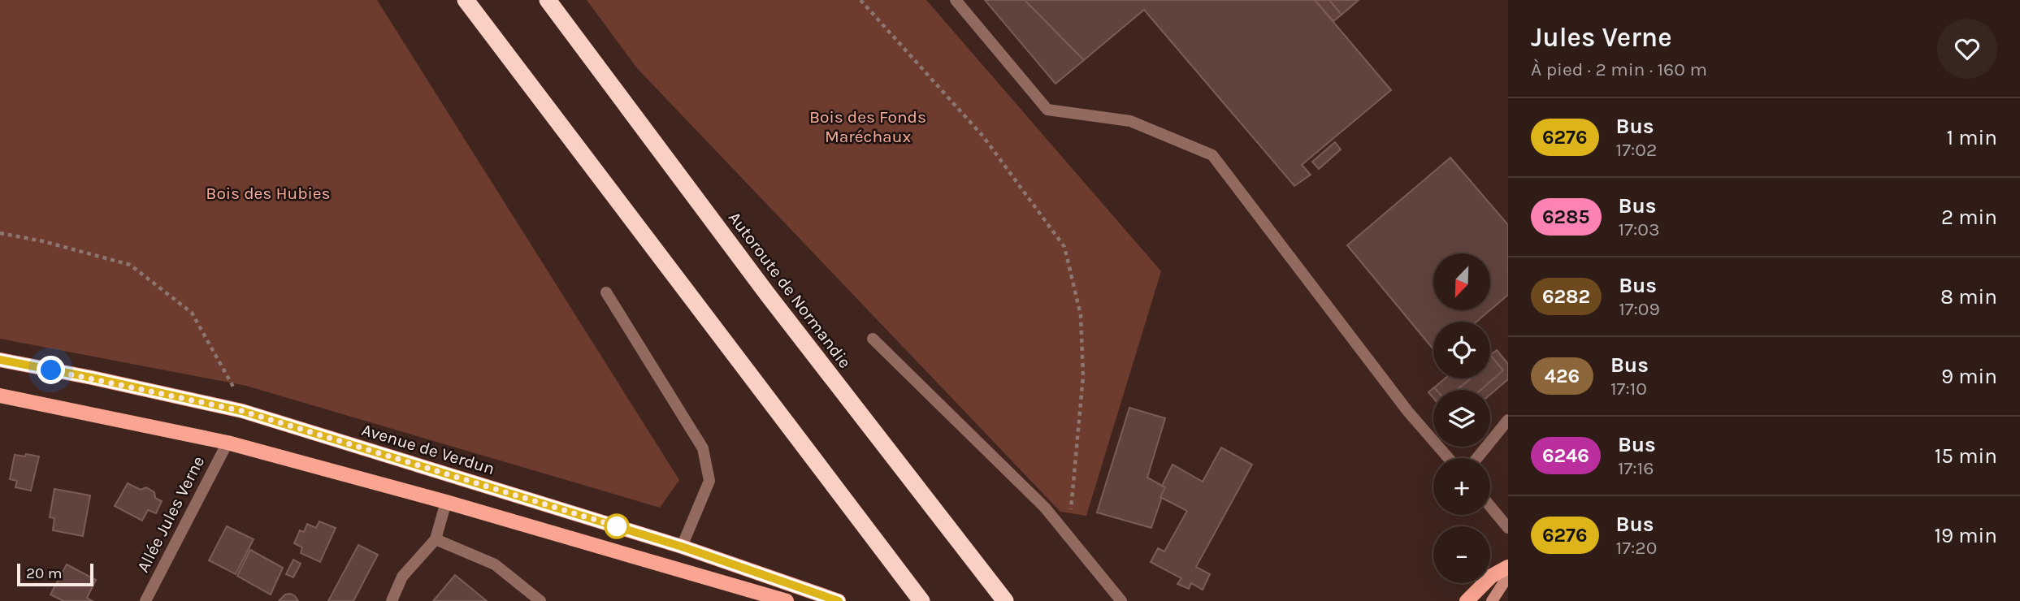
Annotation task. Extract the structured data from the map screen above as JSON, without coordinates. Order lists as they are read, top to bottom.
{
  "streets": {
    "highway": ["Autoroute de Normandie"],
    "main road": ["Avenue de Verdun"],
    "street": ["Allée Jules Verne"]
  },
  "parks": ["Bois des Fonds Maréchaux", "Bois des Hubies"],
  "lines": ["bus line 6276"],
  "scale_bar": "20 m",
  "north": "bottom left",
  "page": {
    "heading": ["Jules Verne", "À pied · 2 min · 160 m"],
    "list": [
      {
        "mark": "6276",
        "name": "Bus",
        "note": "17:02",
        "value": "1 min"
      },
      {
        "mark": "6285",
        "name": "Bus",
        "note": "17:03",
        "value": "2 min"
      },
      {
        "mark": "6282",
        "name": "Bus",
        "note": "17:09",
        "value": "8 min"
      },
      {
        "mark": "426",
        "name": "Bus",
        "note": "17:10",
        "value": "9 min"
      },
      {
        "mark": "6246",
        "name": "Bus",
        "note": "17:16",
        "value": "15 min"
      },
      {
        "mark": "6276",
        "name": "Bus",
        "note": "17:20",
        "value": "19 min"
      }
    ],
    "map_buttons": ["+", "−"],
    "scale": "20 m"
  }
}
